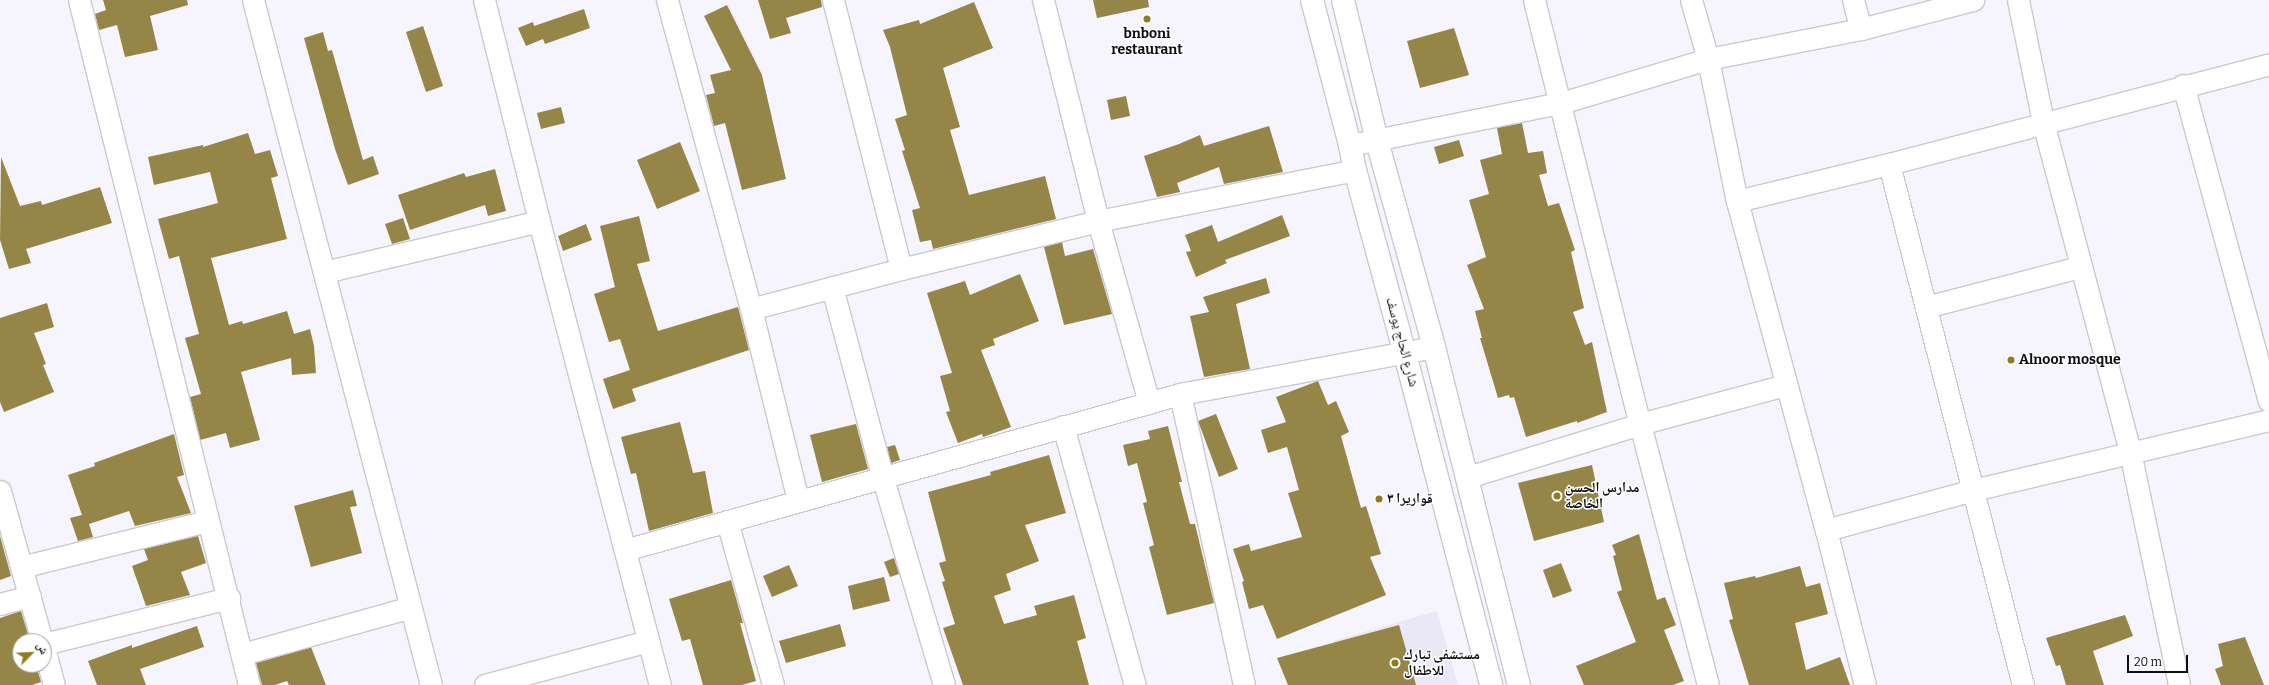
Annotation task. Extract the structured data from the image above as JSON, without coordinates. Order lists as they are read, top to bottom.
{
  "streets": {
    "main road": ["شارع الحاج يوسف"]
  },
  "places": [
    "bnboni restaurant",
    "Alnoor mosque",
    "مدارس الحسن الخاصة",
    "قواريرا ٣",
    "مستشفى تبارك للاطفال"
  ],
  "scale_bar": "20 m",
  "north": "top right"
}
